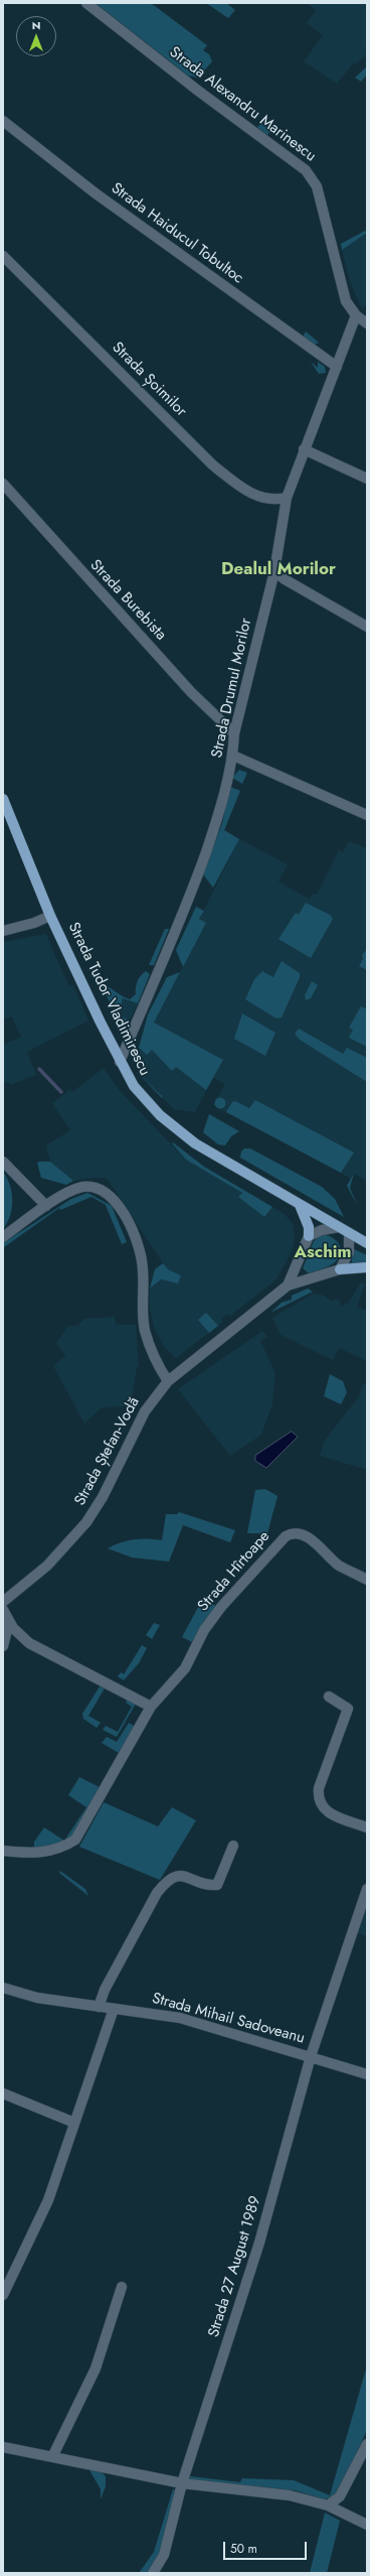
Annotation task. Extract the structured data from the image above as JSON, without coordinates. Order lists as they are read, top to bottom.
{
  "streets": {
    "main road": ["Strada Tudor Vladimirescu"],
    "street": [
      "Strada Alexandru Marinescu",
      "Strada Haiducul Tobultoc",
      "Strada Șoimilor",
      "Strada Burebista",
      "Strada Drumul Morilor",
      "Strada Ștefan-Vodă",
      "Strada Hîrtoape",
      "Strada Mihail Sadoveanu",
      "Strada 27 August 1989"
    ]
  },
  "crossings": [
    ["Strada Alexandru Marinescu", "Strada Drumul Morilor"],
    ["Strada Haiducul Tobultoc", "Strada Drumul Morilor"],
    ["Strada Șoimilor", "Strada Drumul Morilor"],
    ["Strada Burebista", "Strada Drumul Morilor"],
    ["Strada Drumul Morilor", "Strada Tudor Vladimirescu"],
    ["Strada Mihail Sadoveanu", "Strada 27 August 1989"]
  ],
  "districts": ["Dealul Morilor", "Aschim"],
  "scale_bar": "50 m",
  "north": "top"
}
